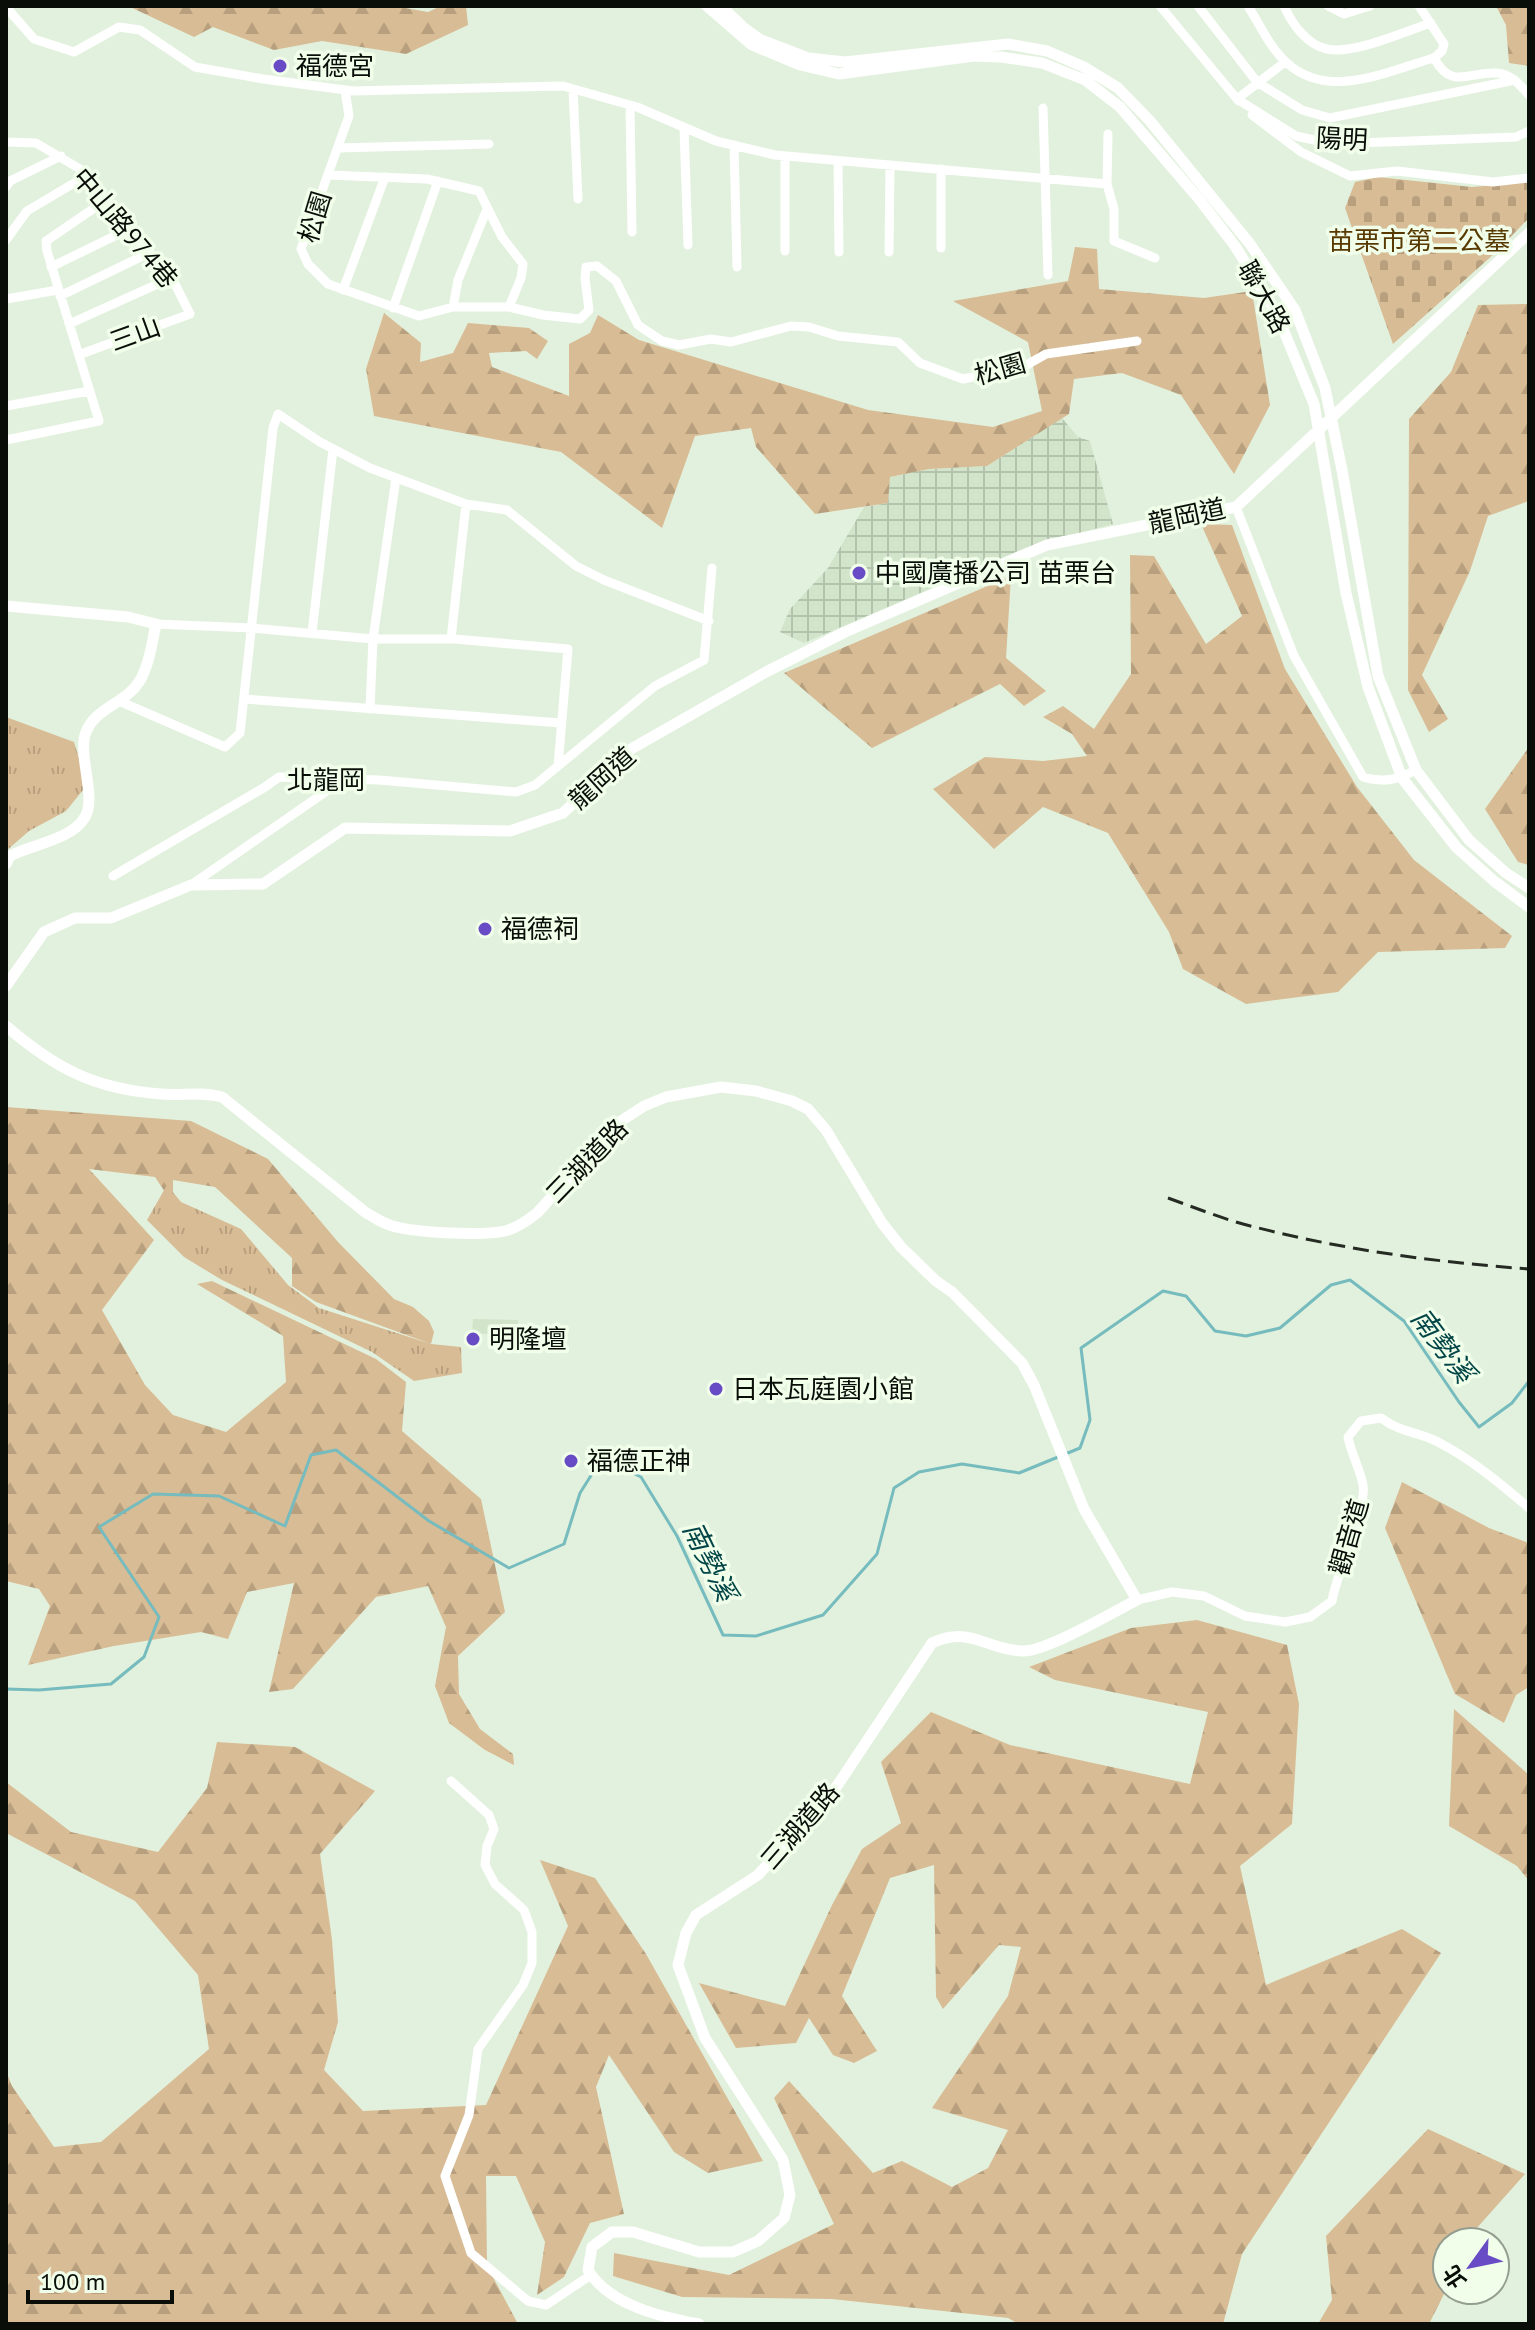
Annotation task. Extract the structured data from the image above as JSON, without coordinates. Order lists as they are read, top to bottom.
{
  "streets": {
    "street": [
      "陽明",
      "松園",
      "中山路974巷",
      "聯大路",
      "三山",
      "龍岡道",
      "北龍岡",
      "三湖道路",
      "觀音道"
    ]
  },
  "crossings": [
    ["中山路974巷", "三山"],
    ["三湖道路", "觀音道"]
  ],
  "water": ["南勢溪"],
  "parks": ["苗栗市第二公墓"],
  "places": [
    "福德宮",
    "中國廣播公司 苗栗台",
    "福德祠",
    "明隆壇",
    "日本瓦庭園小館",
    "福德正神"
  ],
  "scale_bar": "100 m",
  "north": "bottom left"
}
